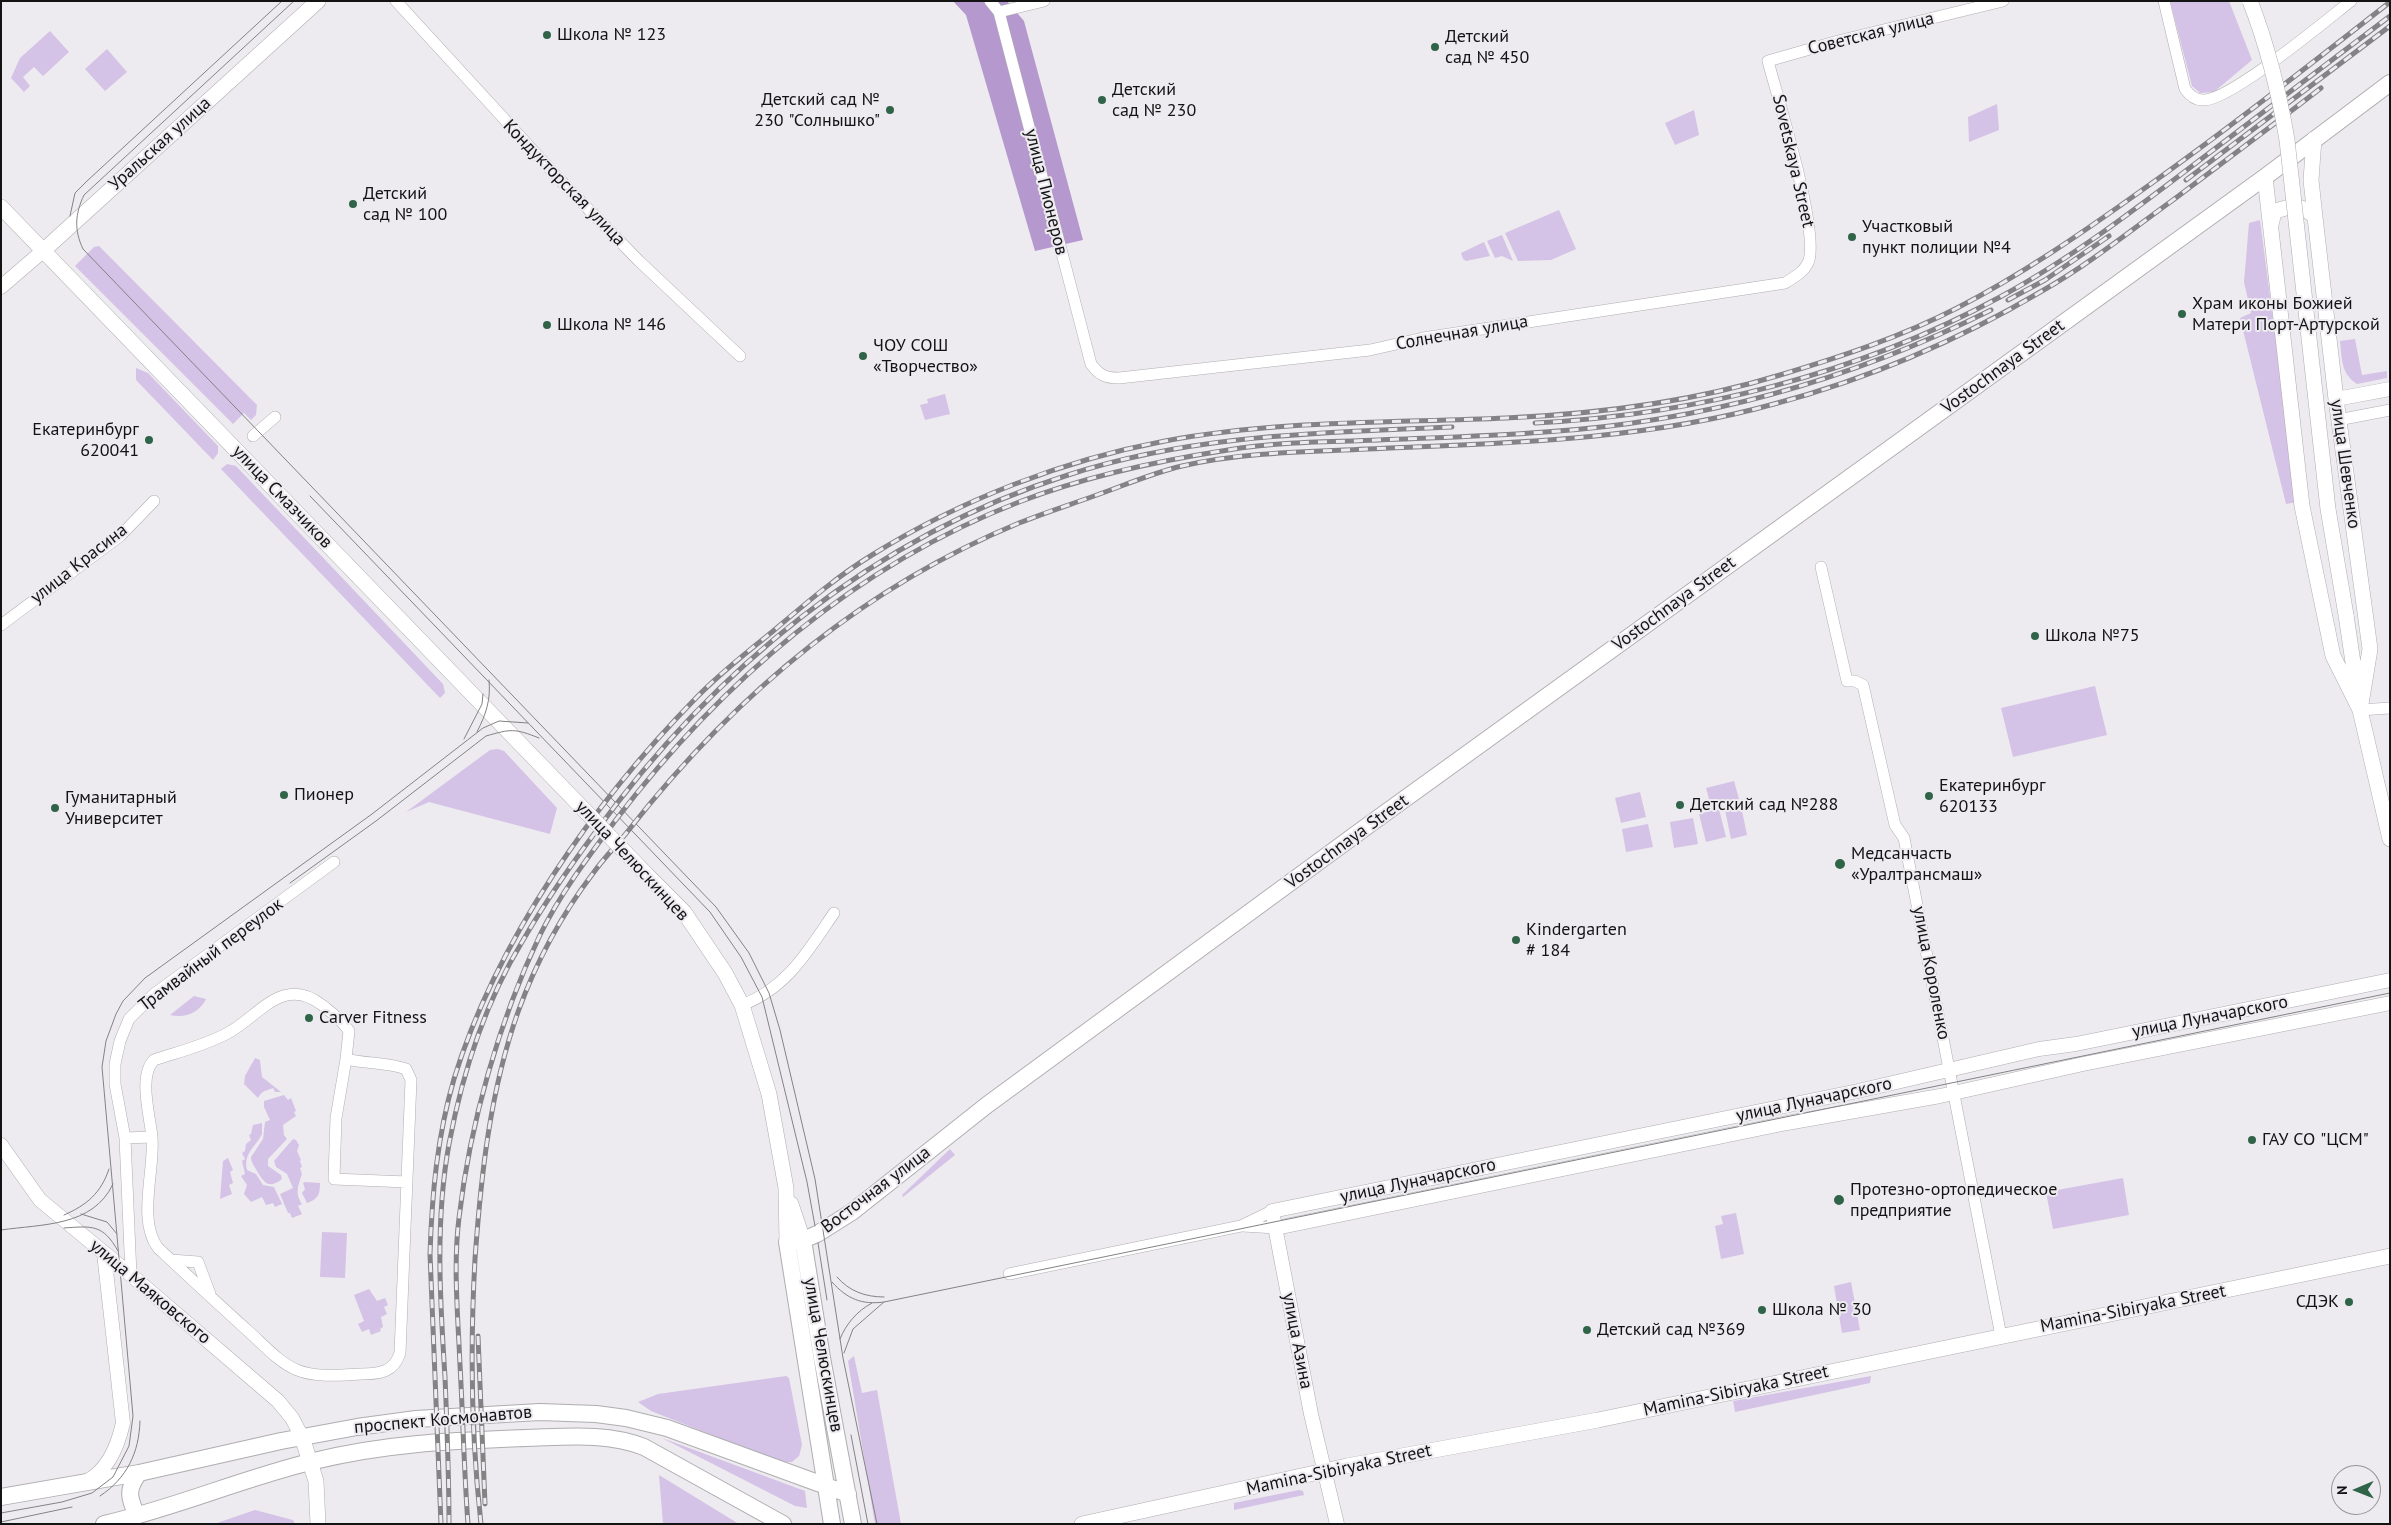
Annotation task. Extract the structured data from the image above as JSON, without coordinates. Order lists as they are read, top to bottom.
{
  "streets": {
    "main road": [
      "Уральская улица",
      "улица Шевченко",
      "улица Смазчиков",
      "улица Челюскинцев",
      "Восточная улица",
      "Mamina-Sibiryaka Street",
      "проспект Космонавтов"
    ],
    "street": [
      "Sovetskaya Street",
      "Кондукторская улица",
      "улица Пионеров",
      "Солнечная улица",
      "улица Красина",
      "Трамвайный переулок",
      "улица Короленко",
      "улица Луначарского",
      "улица Маяковского",
      "улица Азина"
    ]
  },
  "crossings": [
    ["Уральская улица", "улица Смазчиков"],
    ["Sovetskaya Street", "Солнечная улица"],
    ["улица Пионеров", "Солнечная улица"],
    ["улица Смазчиков", "улица Челюскинцев"],
    ["улица Челюскинцев", "Восточная улица"],
    ["улица Челюскинцев", "проспект Космонавтов"],
    ["Трамвайный переулок", "улица Маяковского"],
    ["улица Короленко", "улица Луначарского"],
    ["улица Короленко", "Mamina-Sibiryaka Street"],
    ["улица Луначарского", "улица Азина"],
    ["улица Маяковского", "проспект Космонавтов"],
    ["Mamina-Sibiryaka Street", "улица Азина"]
  ],
  "places": [
    "Школа № 123",
    "Детский сад № 450",
    "Детский сад № 230",
    "Детский сад № 230 \"Солнышко\"",
    "Детский сад № 100",
    "Участковый пункт полиции №4",
    "Храм иконы Божией Матери Порт-Артурской",
    "Школа № 146",
    "ЧОУ СОШ «Творчество»",
    "Екатеринбург 620041",
    "Школа №75",
    "Пионер",
    "Екатеринбург 620133",
    "Детский сад №288",
    "Гуманитарный Университет",
    "Медсанчасть «Уралтрансмаш»",
    "Kindergarten # 184",
    "Carver Fitness",
    "ГАУ СО \"ЦСМ\"",
    "Протезно-ортопедическое предприятие",
    "СДЭК",
    "Школа № 30",
    "Детский сад №369"
  ],
  "north": "left"
}
